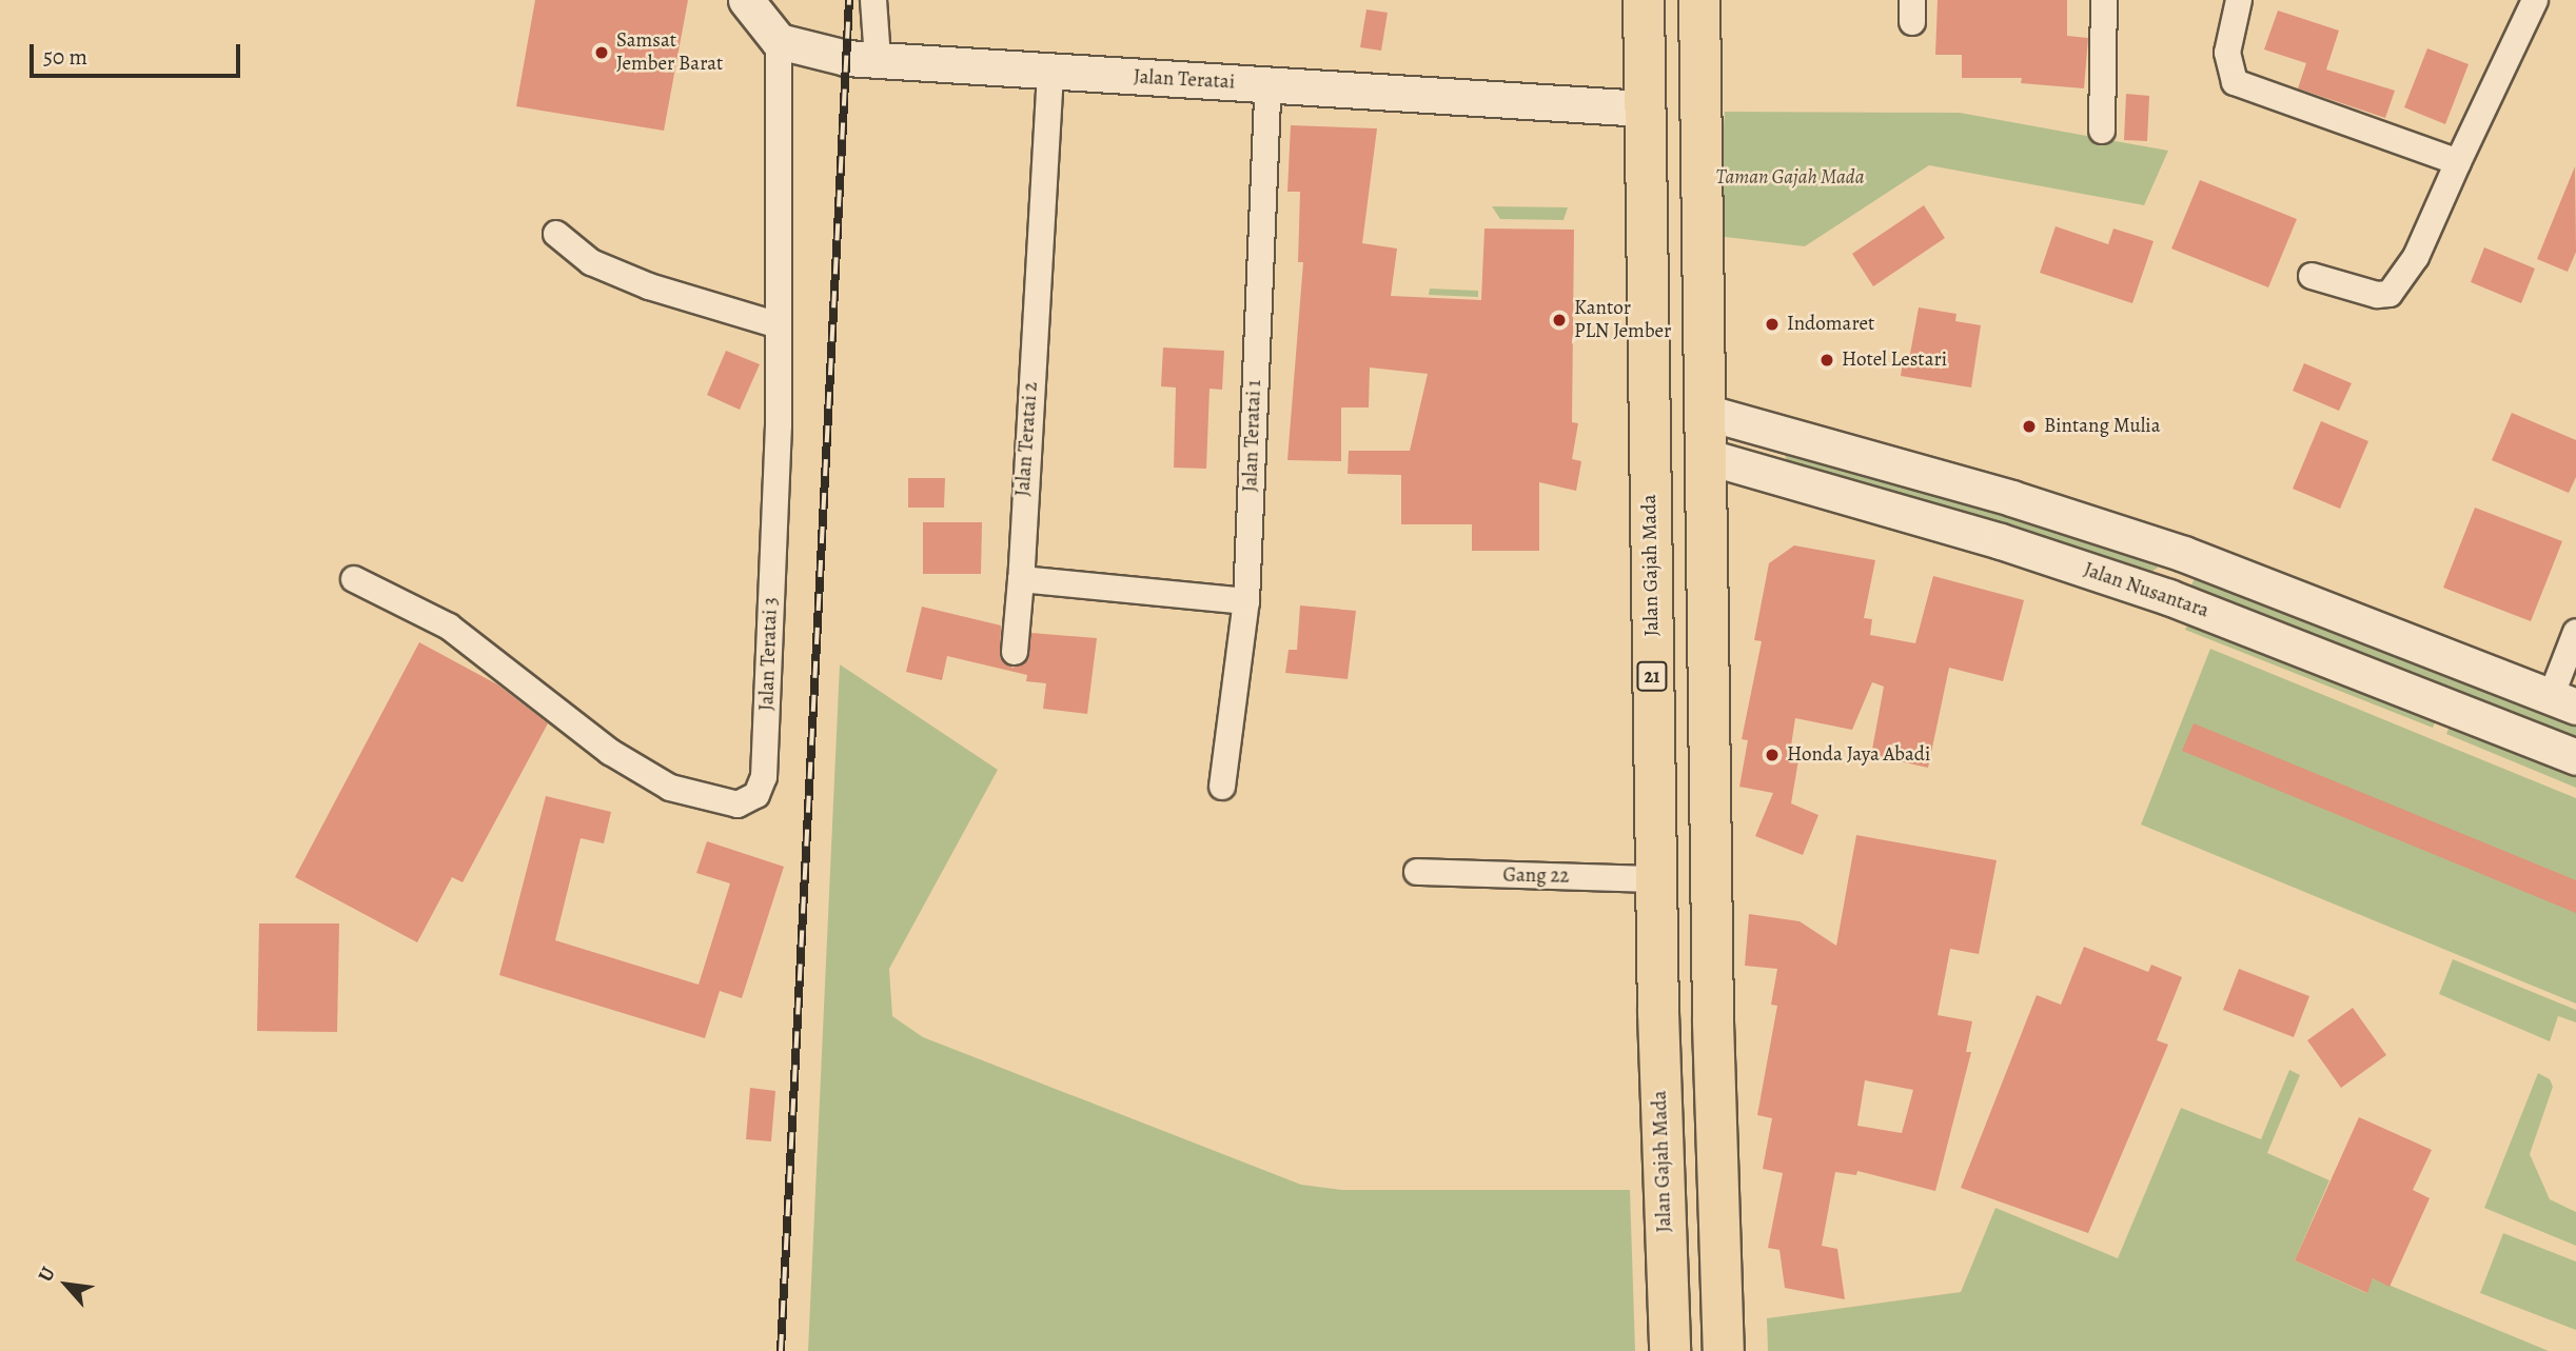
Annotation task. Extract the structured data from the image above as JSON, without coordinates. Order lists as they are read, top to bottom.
{
  "streets": {
    "highway": ["Jalan Gajah Mada", "21"],
    "street": [
      "Jalan Teratai",
      "Jalan Teratai 1",
      "Jalan Teratai 2",
      "Jalan Nusantara",
      "Jalan Teratai 3",
      "Gang 22"
    ]
  },
  "crossings": [
    ["Jalan Teratai", "Jalan Teratai 1"],
    ["Jalan Teratai", "Jalan Teratai 2"],
    ["Jalan Teratai", "Jalan Gajah Mada"],
    ["Jalan Teratai", "Jalan Teratai 3"],
    ["Jalan Gajah Mada", "Gang 22"]
  ],
  "parks": ["Taman Gajah Mada"],
  "places": [
    "Samsat Jember Barat",
    "Kantor PLN Jember",
    "Indomaret",
    "Hotel Lestari",
    "Bintang Mulia",
    "Honda Jaya Abadi"
  ],
  "scale_bar": "50 m",
  "north": "top left"
}
